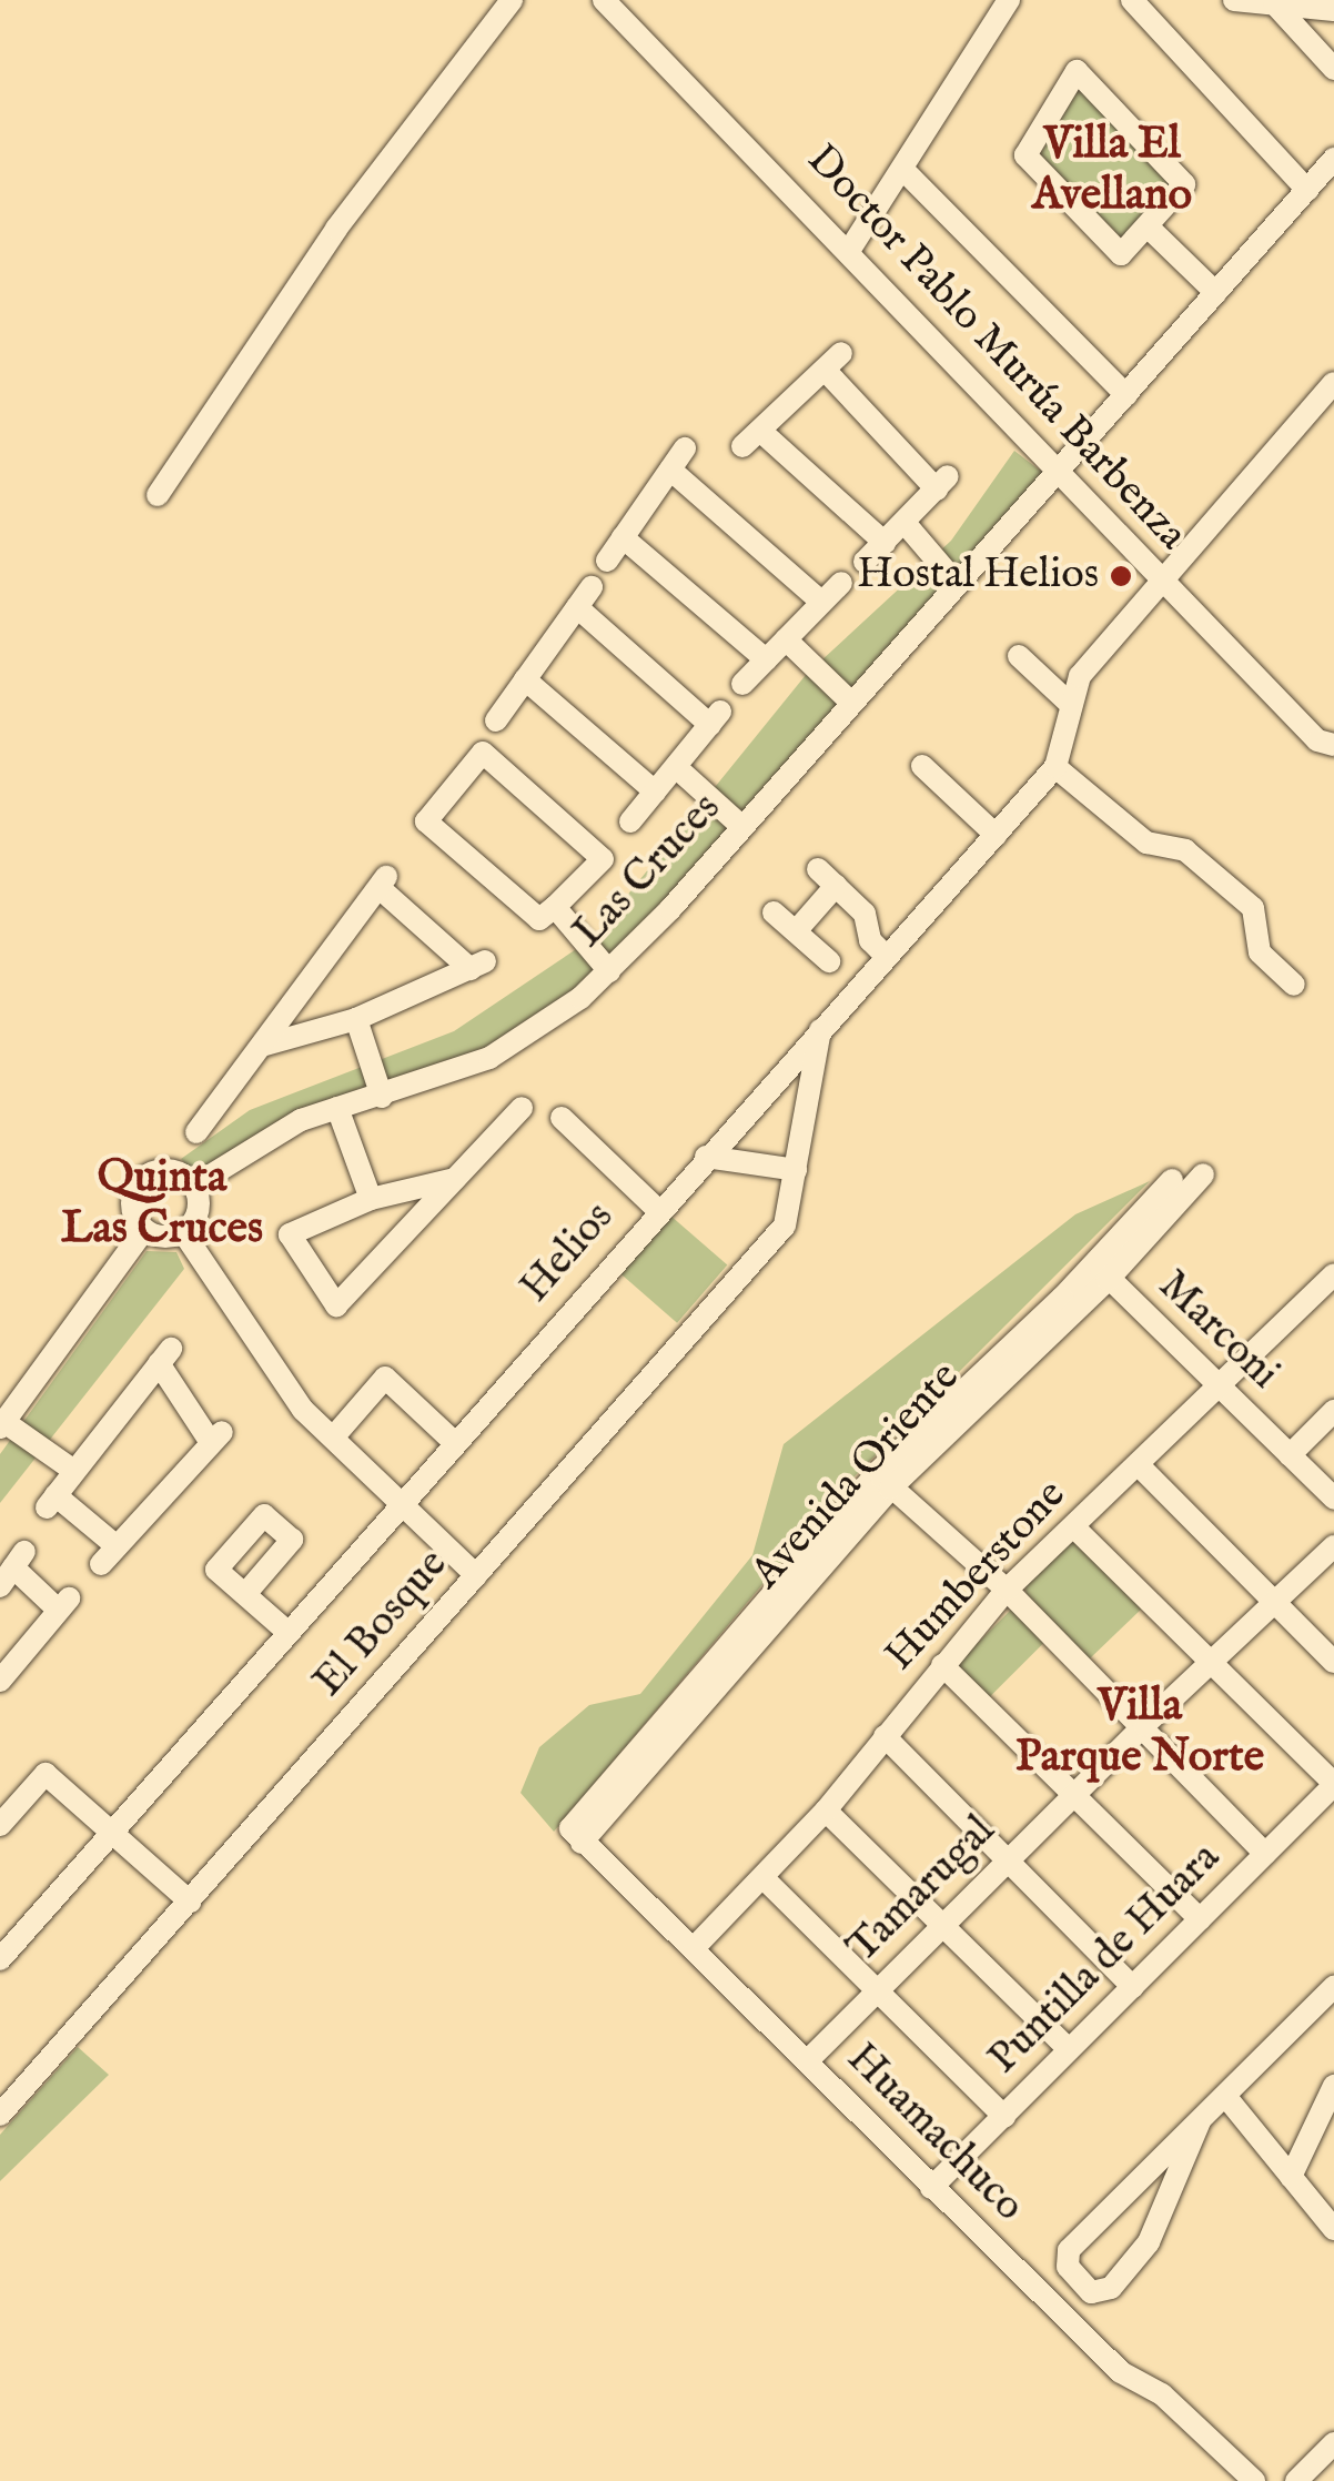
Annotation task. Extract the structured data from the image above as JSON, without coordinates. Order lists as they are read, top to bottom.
{
  "streets": {
    "street": [
      "Doctor Pablo Murúa Barbenza",
      "Las Cruces",
      "Helios",
      "Marconi",
      "Avenida Oriente",
      "Humberstone",
      "El Bosque",
      "Tamarugal",
      "Puntilla de Huara",
      "Huamachuco"
    ]
  },
  "crossings": [
    ["Doctor Pablo Murúa Barbenza", "Las Cruces"],
    ["Doctor Pablo Murúa Barbenza", "Helios"],
    ["Helios", "El Bosque"],
    ["Marconi", "Avenida Oriente"],
    ["Marconi", "Humberstone"],
    ["Avenida Oriente", "Huamachuco"],
    ["Humberstone", "Huamachuco"],
    ["Tamarugal", "Huamachuco"],
    ["Puntilla de Huara", "Huamachuco"]
  ],
  "districts": ["Villa El Avellano", "Quinta Las Cruces", "Villa Parque Norte"],
  "places": ["Hostal Helios"]
}
